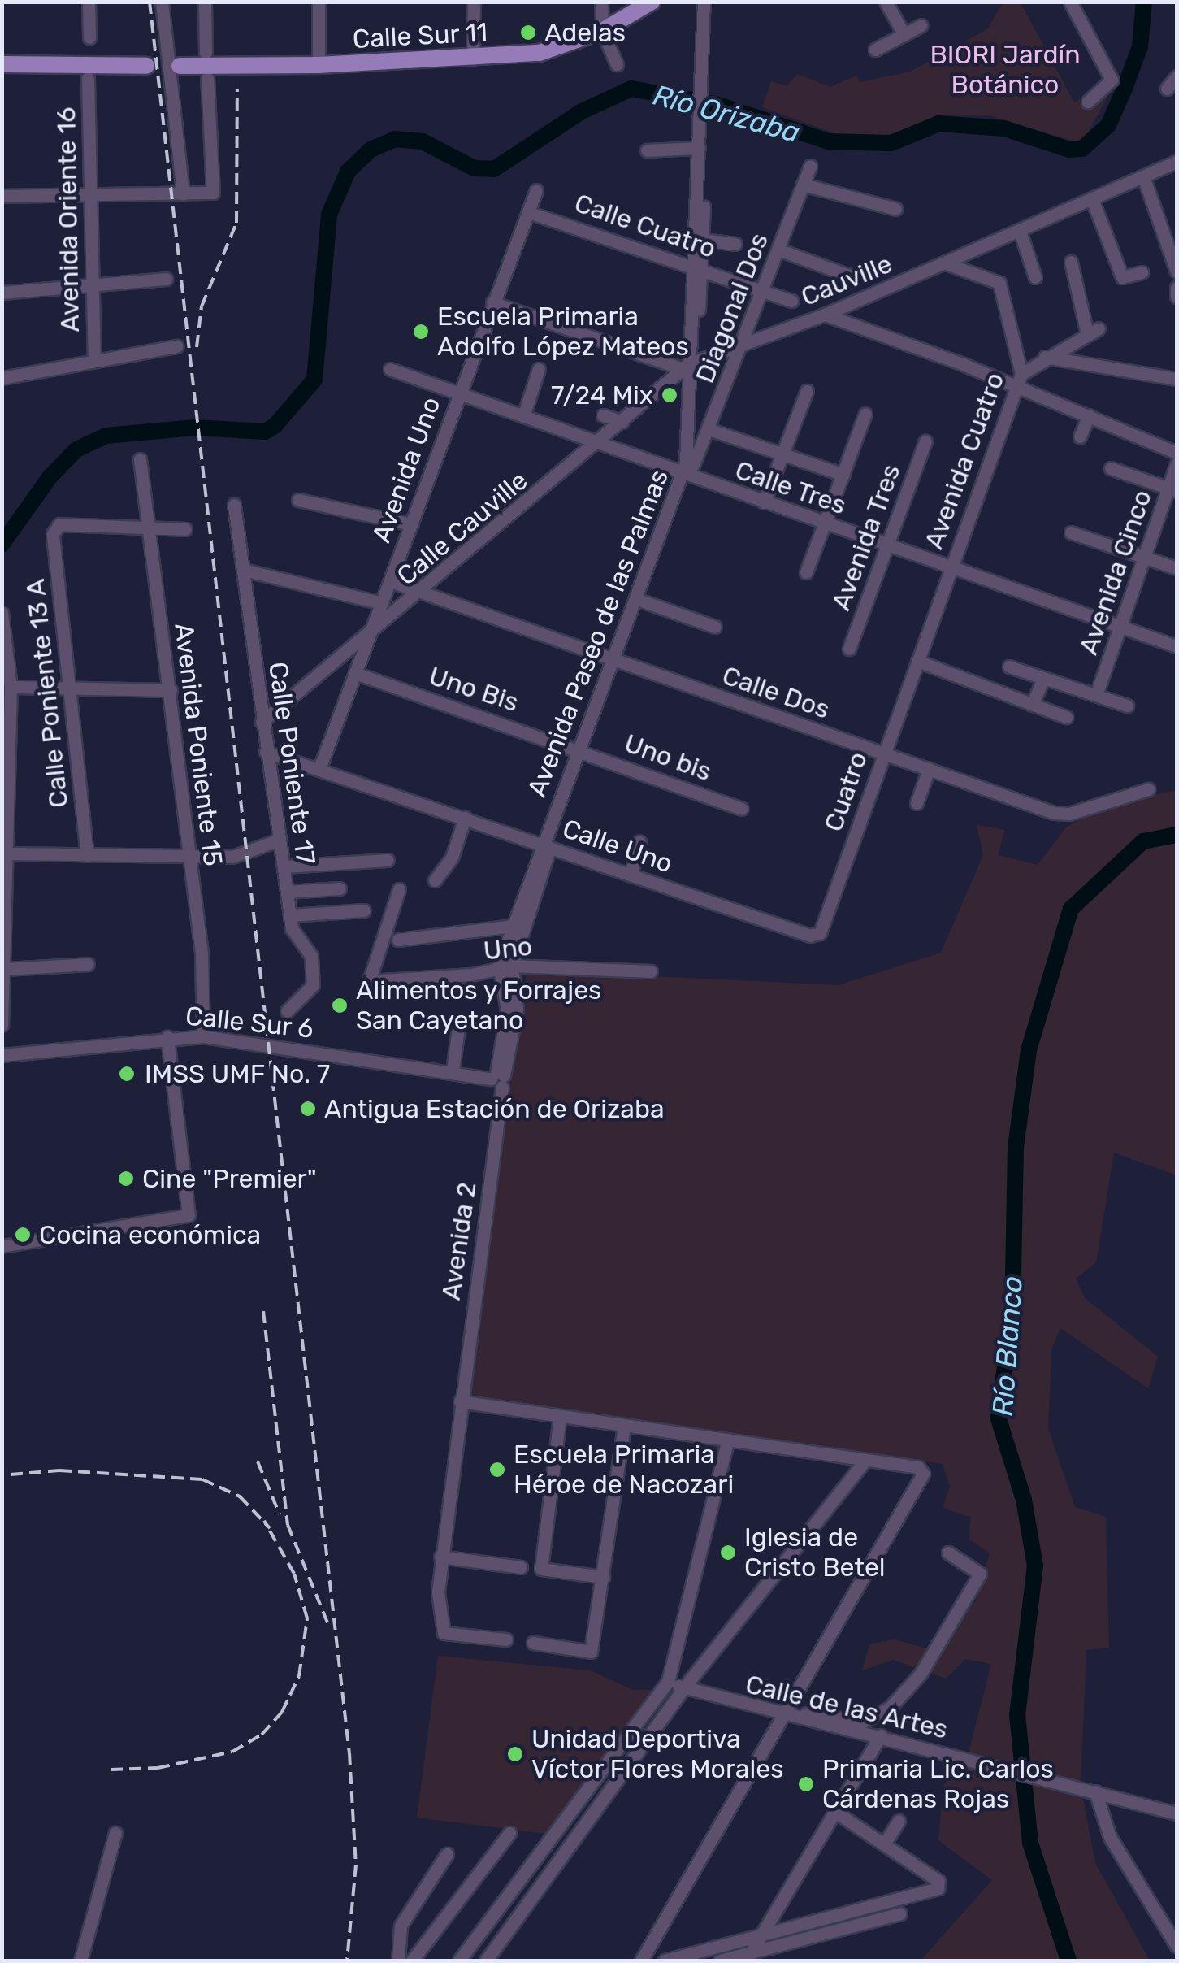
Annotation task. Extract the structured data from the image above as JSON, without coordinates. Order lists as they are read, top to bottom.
{
  "streets": {
    "main road": ["Calle Sur 11"],
    "street": [
      "Avenida Oriente 16",
      "Calle Cuatro",
      "Cauville",
      "Diagonal Dos",
      "Avenida Cuatro",
      "Avenida Uno",
      "Calle Tres",
      "Calle Cauville",
      "Avenida Tres",
      "Avenida Cinco",
      "Avenida Paseo de las Palmas",
      "Uno Bis",
      "Calle Dos",
      "Calle Poniente 13 A",
      "Avenida Poniente 15",
      "Uno bis",
      "Calle Poniente 17",
      "Cuatro",
      "Calle Uno",
      "Uno",
      "Calle Sur 6",
      "Avenida 2",
      "Calle de las Artes"
    ]
  },
  "crossings": [
    ["Calle Cuatro", "Diagonal Dos"],
    ["Calle Cuatro", "Avenida Uno"],
    ["Calle Cuatro", "Avenida Paseo de las Palmas"],
    ["Cauville", "Diagonal Dos"],
    ["Cauville", "Avenida Cuatro"],
    ["Cauville", "Calle Cauville"],
    ["Cauville", "Avenida Paseo de las Palmas"],
    ["Diagonal Dos", "Calle Tres"],
    ["Diagonal Dos", "Avenida Paseo de las Palmas"],
    ["Avenida Cuatro", "Calle Tres"],
    ["Avenida Cuatro", "Cuatro"],
    ["Avenida Uno", "Calle Tres"],
    ["Avenida Uno", "Calle Cauville"],
    ["Avenida Uno", "Uno Bis"],
    ["Avenida Uno", "Calle Dos"],
    ["Avenida Uno", "Calle Uno"],
    ["Calle Tres", "Calle Cauville"],
    ["Calle Tres", "Avenida Tres"],
    ["Calle Tres", "Avenida Cinco"],
    ["Calle Tres", "Avenida Paseo de las Palmas"],
    ["Calle Cauville", "Avenida Paseo de las Palmas"],
    ["Calle Cauville", "Calle Dos"],
    ["Calle Cauville", "Calle Poniente 17"],
    ["Avenida Paseo de las Palmas", "Uno Bis"],
    ["Avenida Paseo de las Palmas", "Calle Dos"],
    ["Avenida Paseo de las Palmas", "Uno bis"],
    ["Avenida Paseo de las Palmas", "Calle Uno"],
    ["Avenida Paseo de las Palmas", "Uno"],
    ["Avenida Paseo de las Palmas", "Calle Sur 6"],
    ["Avenida Paseo de las Palmas", "Avenida 2"],
    ["Uno Bis", "Uno bis"],
    ["Calle Dos", "Cuatro"],
    ["Calle Poniente 13 A", "Avenida Poniente 15"],
    ["Avenida Poniente 15", "Calle Sur 6"],
    ["Calle Poniente 17", "Calle Uno"],
    ["Cuatro", "Calle Uno"],
    ["Calle Sur 6", "Avenida 2"]
  ],
  "water": ["Río Orizaba", "Río Blanco"],
  "parks": ["BIORI Jardín Botánico"],
  "places": [
    "Adelas",
    "Escuela Primaria Adolfo López Mateos",
    "7/24 Mix",
    "Alimentos y Forrajes San Cayetano",
    "IMSS UMF No. 7",
    "Antigua Estación de Orizaba",
    "Cine \"Premier\"",
    "Cocina económica",
    "Escuela Primaria Héroe de Nacozari",
    "Iglesia de Cristo Betel",
    "Unidad Deportiva Víctor Flores Morales",
    "Primaria Lic. Carlos Cárdenas Rojas"
  ]
}
